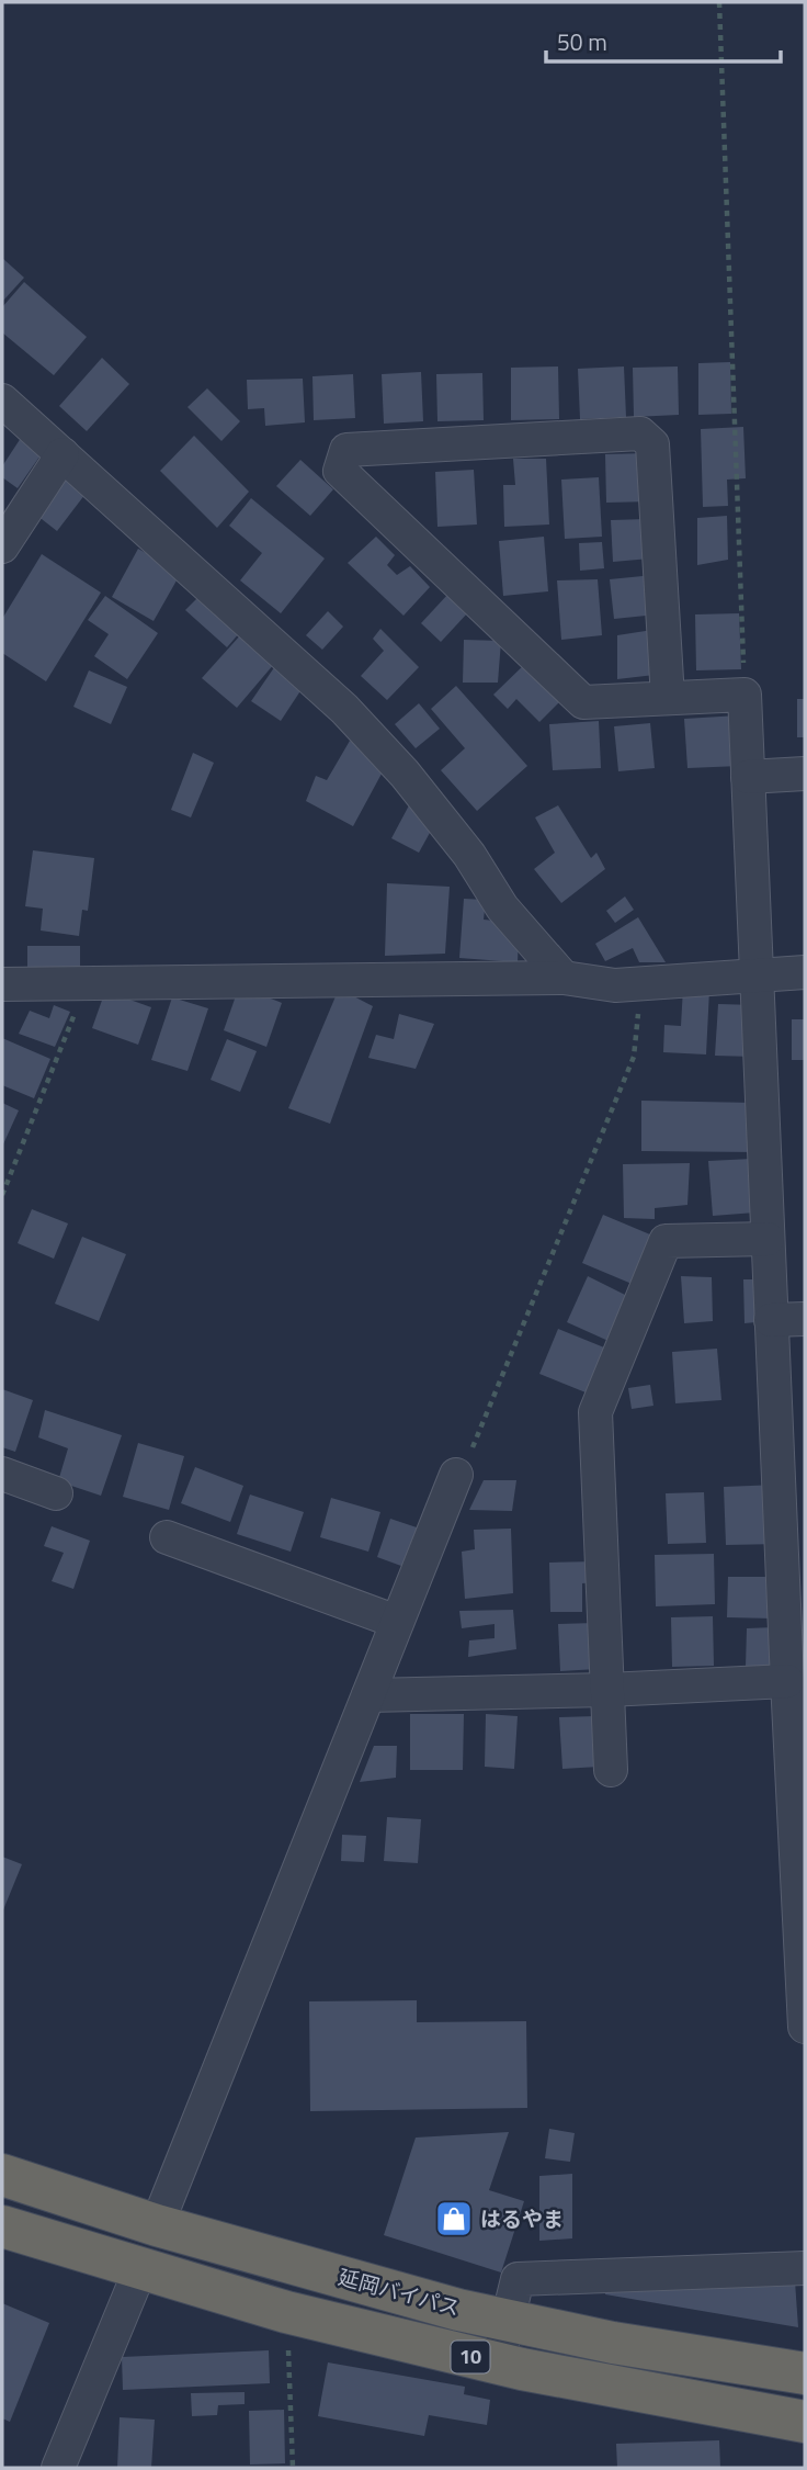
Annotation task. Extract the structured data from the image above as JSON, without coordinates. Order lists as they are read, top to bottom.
{
  "streets": {
    "highway": ["延岡バイパス", "10"]
  },
  "places": {
    "shop": ["はるやま"]
  },
  "scale_bar": "50 m"
}
